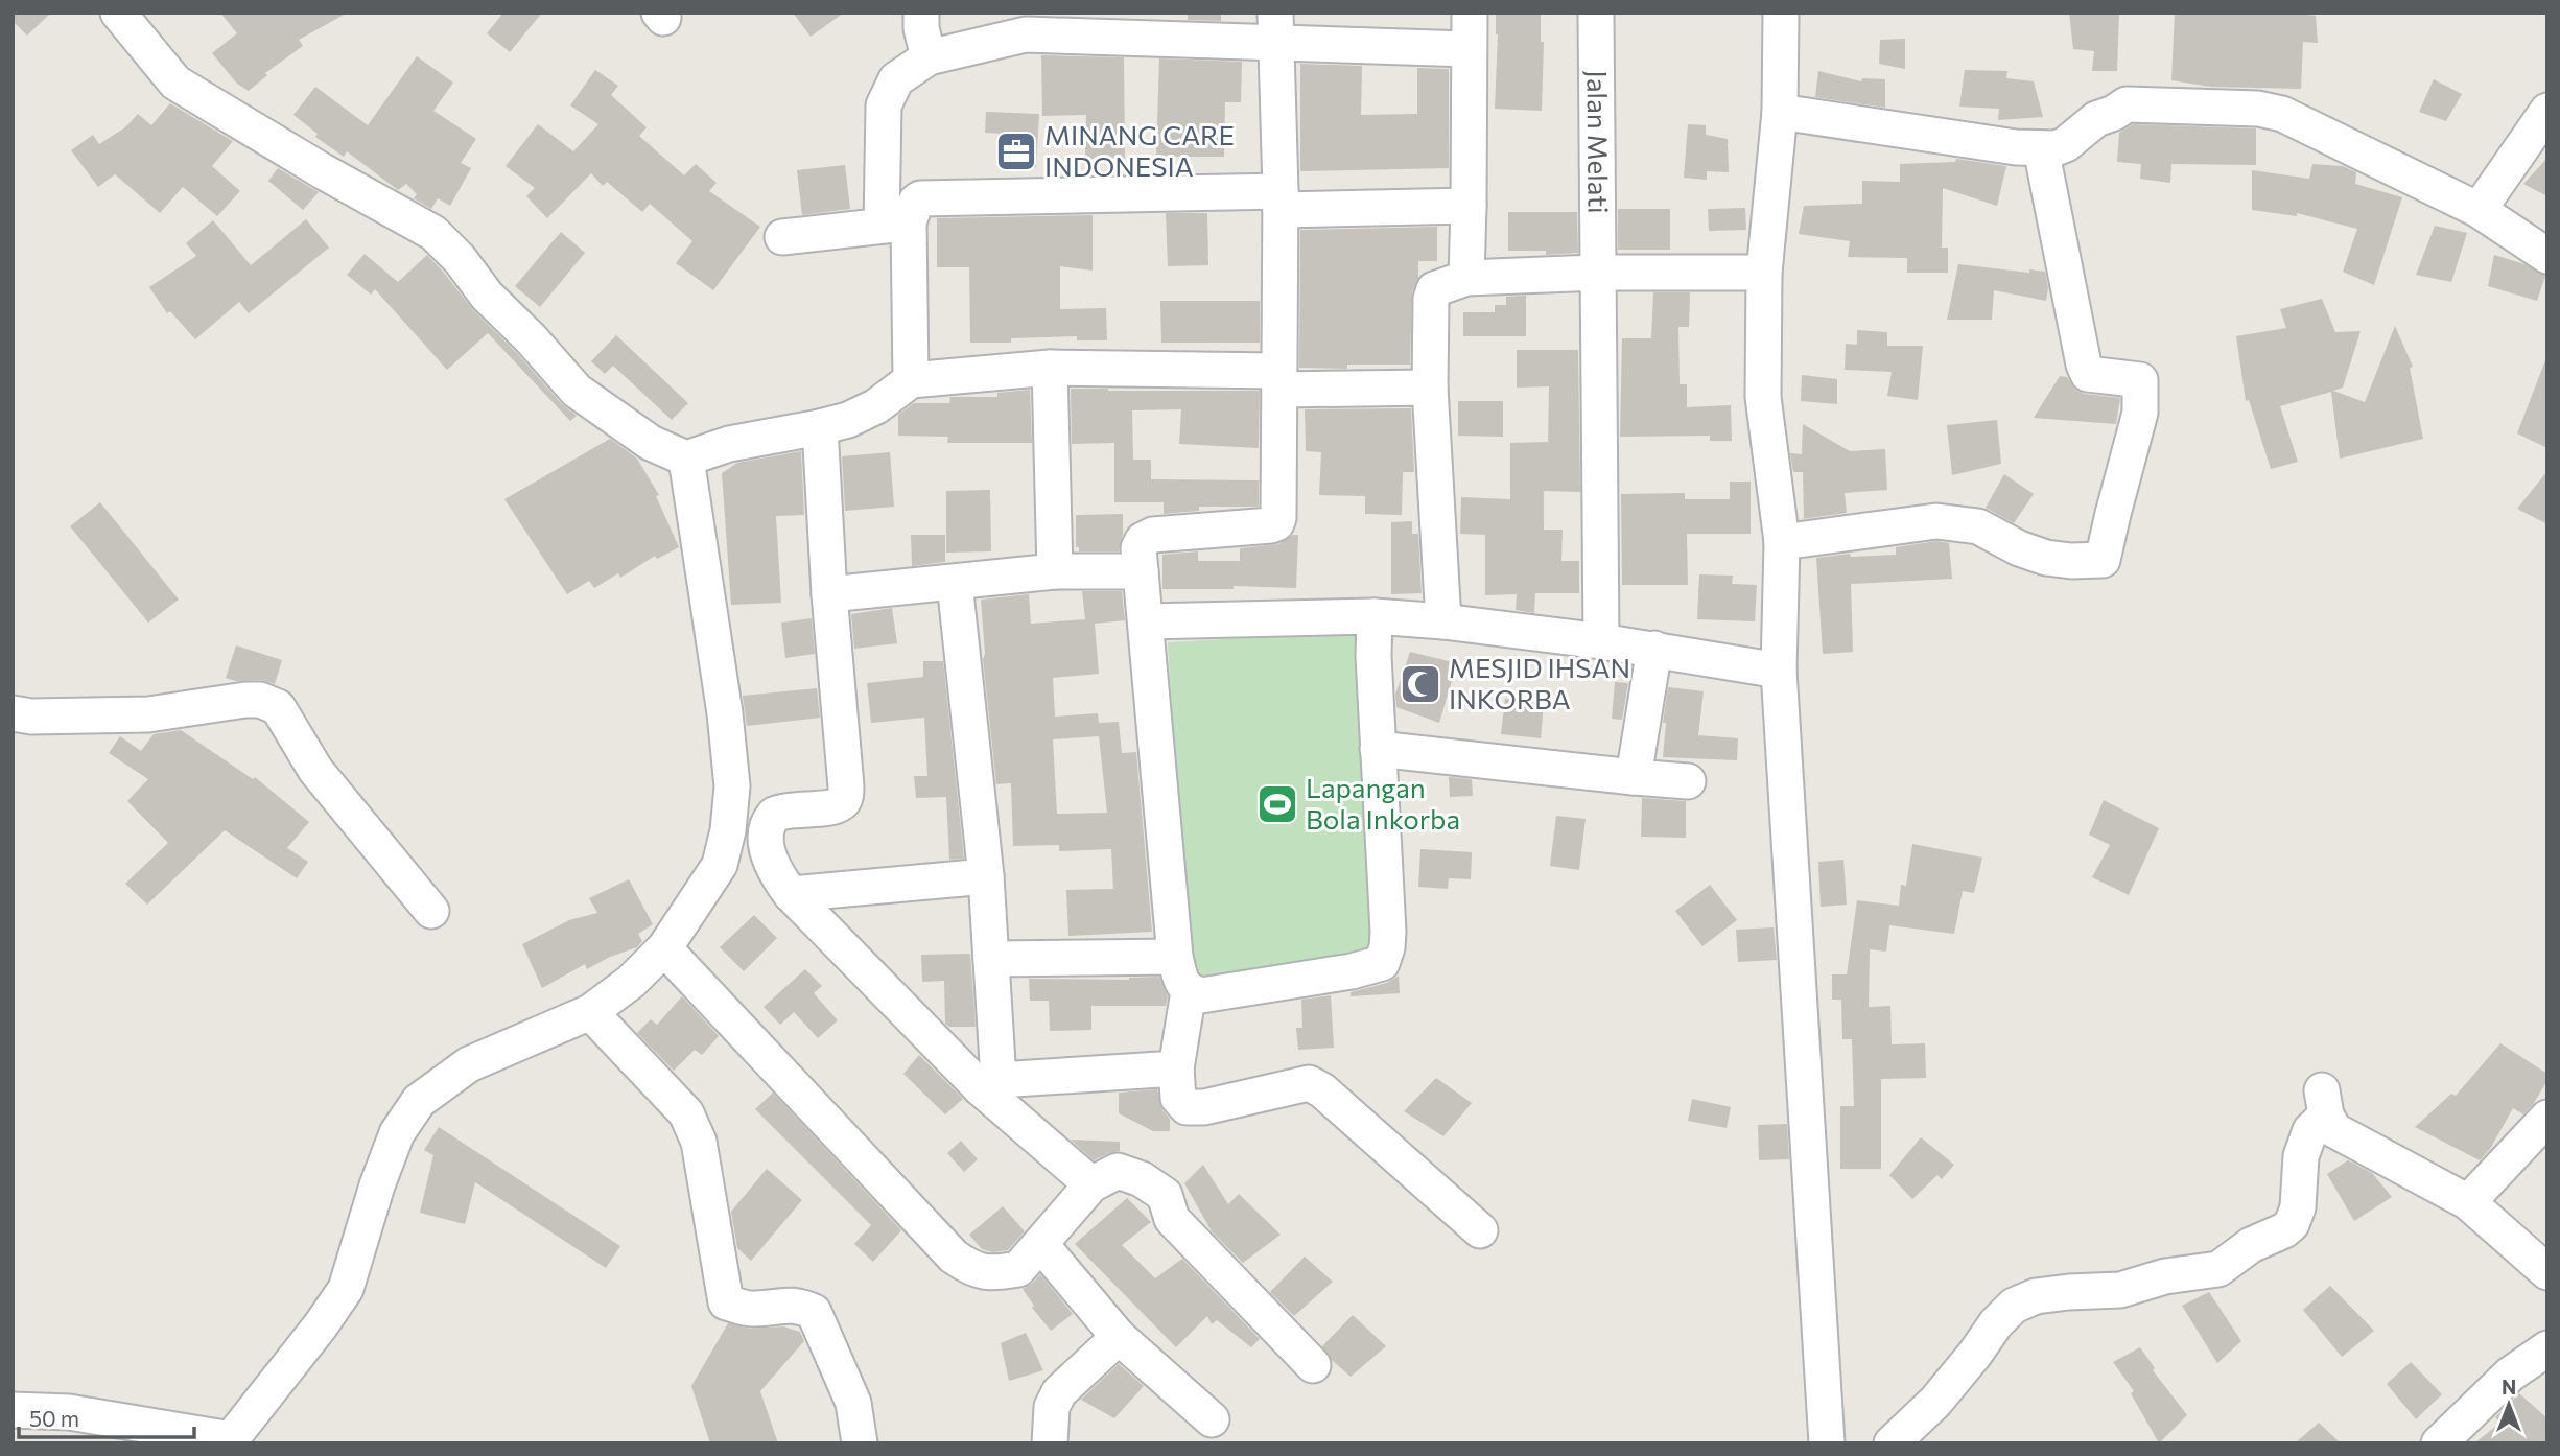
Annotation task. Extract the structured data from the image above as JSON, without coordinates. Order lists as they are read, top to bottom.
{
  "streets": {
    "street": ["Jalan Melati"]
  },
  "places": {
    "office": ["MINANG CARE INDONESIA"],
    "mosque": ["MESJID IHSAN INKORBA"],
    "sports": ["Lapangan Bola Inkorba"]
  },
  "scale_bar": "50 m",
  "north": "top"
}
